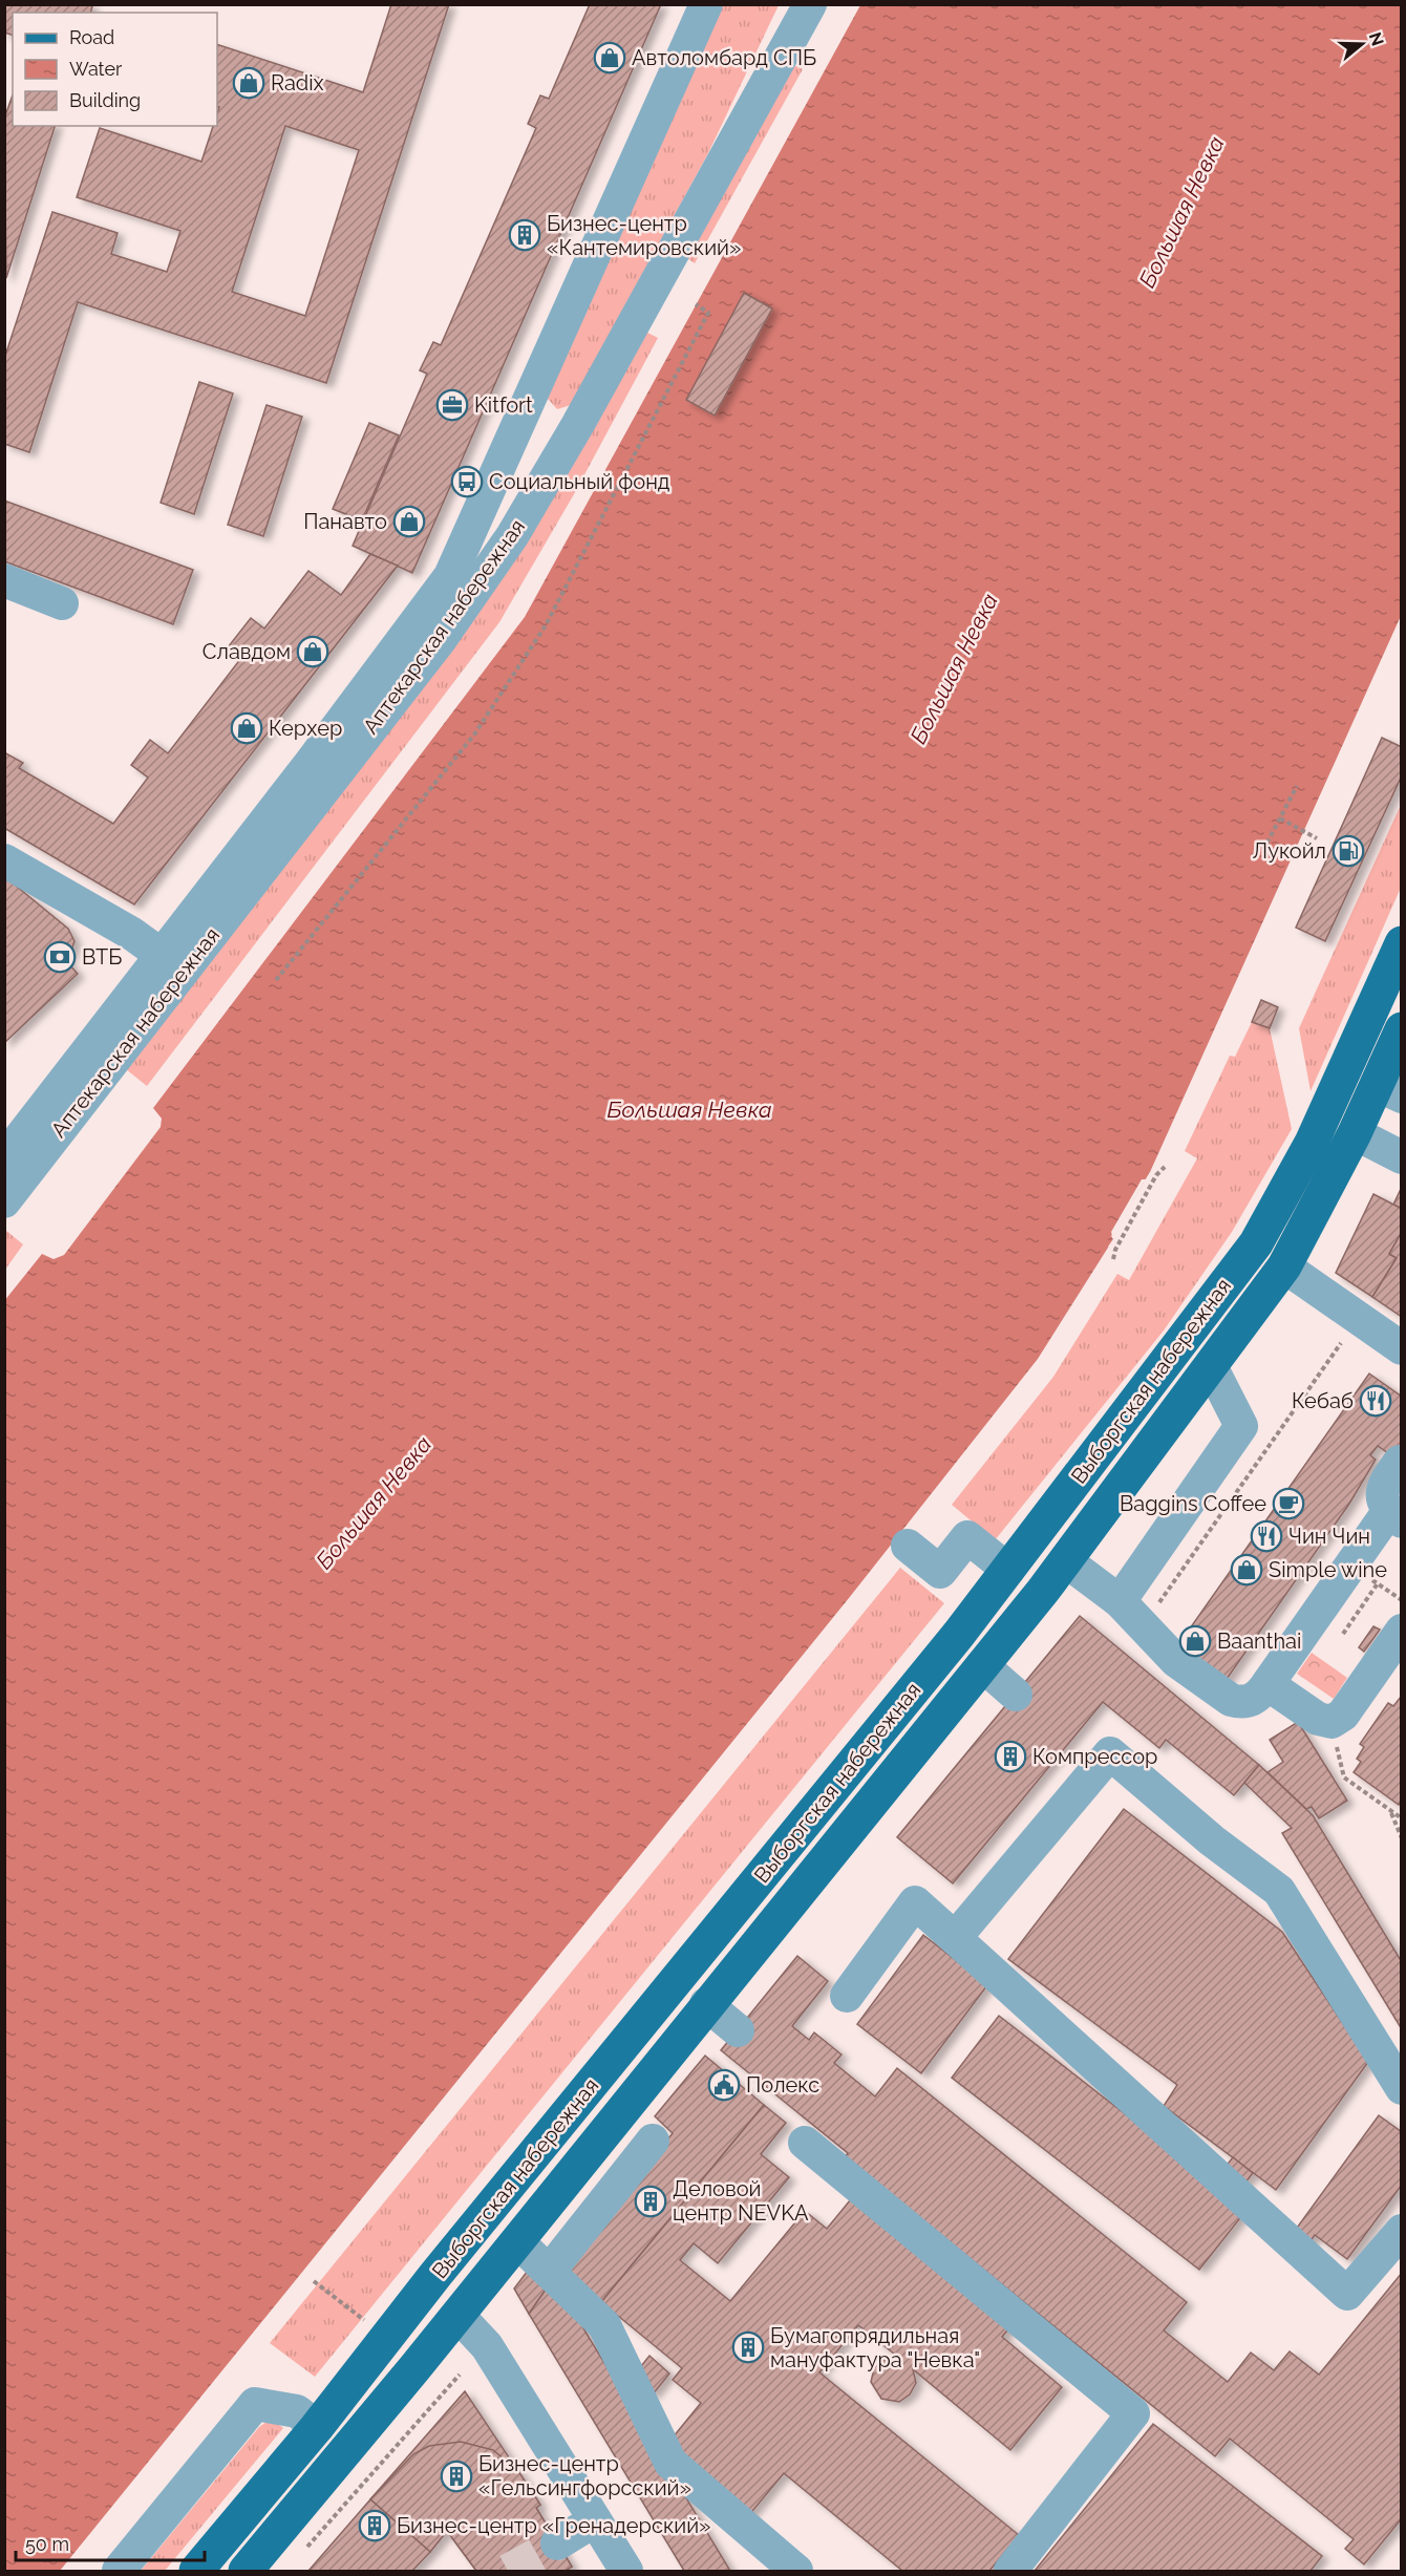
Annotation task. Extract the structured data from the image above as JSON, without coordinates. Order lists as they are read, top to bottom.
{
  "streets": {
    "main road": ["Выборгская набережная"],
    "street": ["Аптекарская набережная"]
  },
  "water": ["Большая Невка"],
  "places": {
    "shop": [
      "Автоломбард СПБ",
      "Radix",
      "Панавто",
      "Славдом",
      "Керхер",
      "Simple wine",
      "Baanthai"
    ],
    "building": [
      "Бизнес-центр «Кантемировский»",
      "Компрессор",
      "Деловой центр NEVKA",
      "Бумагопрядильная мануфактура \"Невка\"",
      "Бизнес-центр «Гельсингфорсский»",
      "Бизнес-центр «Гренадерский»"
    ],
    "office": ["Kitfort"],
    "bus stop": ["Социальный фонд"],
    "fuel station": ["Лукойл"],
    "bank": ["ВТБ"],
    "restaurant": ["Кебаб", "Чин Чин"],
    "cafe": ["Baggins Coffee"],
    "public building": ["Полекс"]
  },
  "legend": ["Road", "Water", "Building"],
  "scale_bar": "50 m",
  "north": "right"
}
